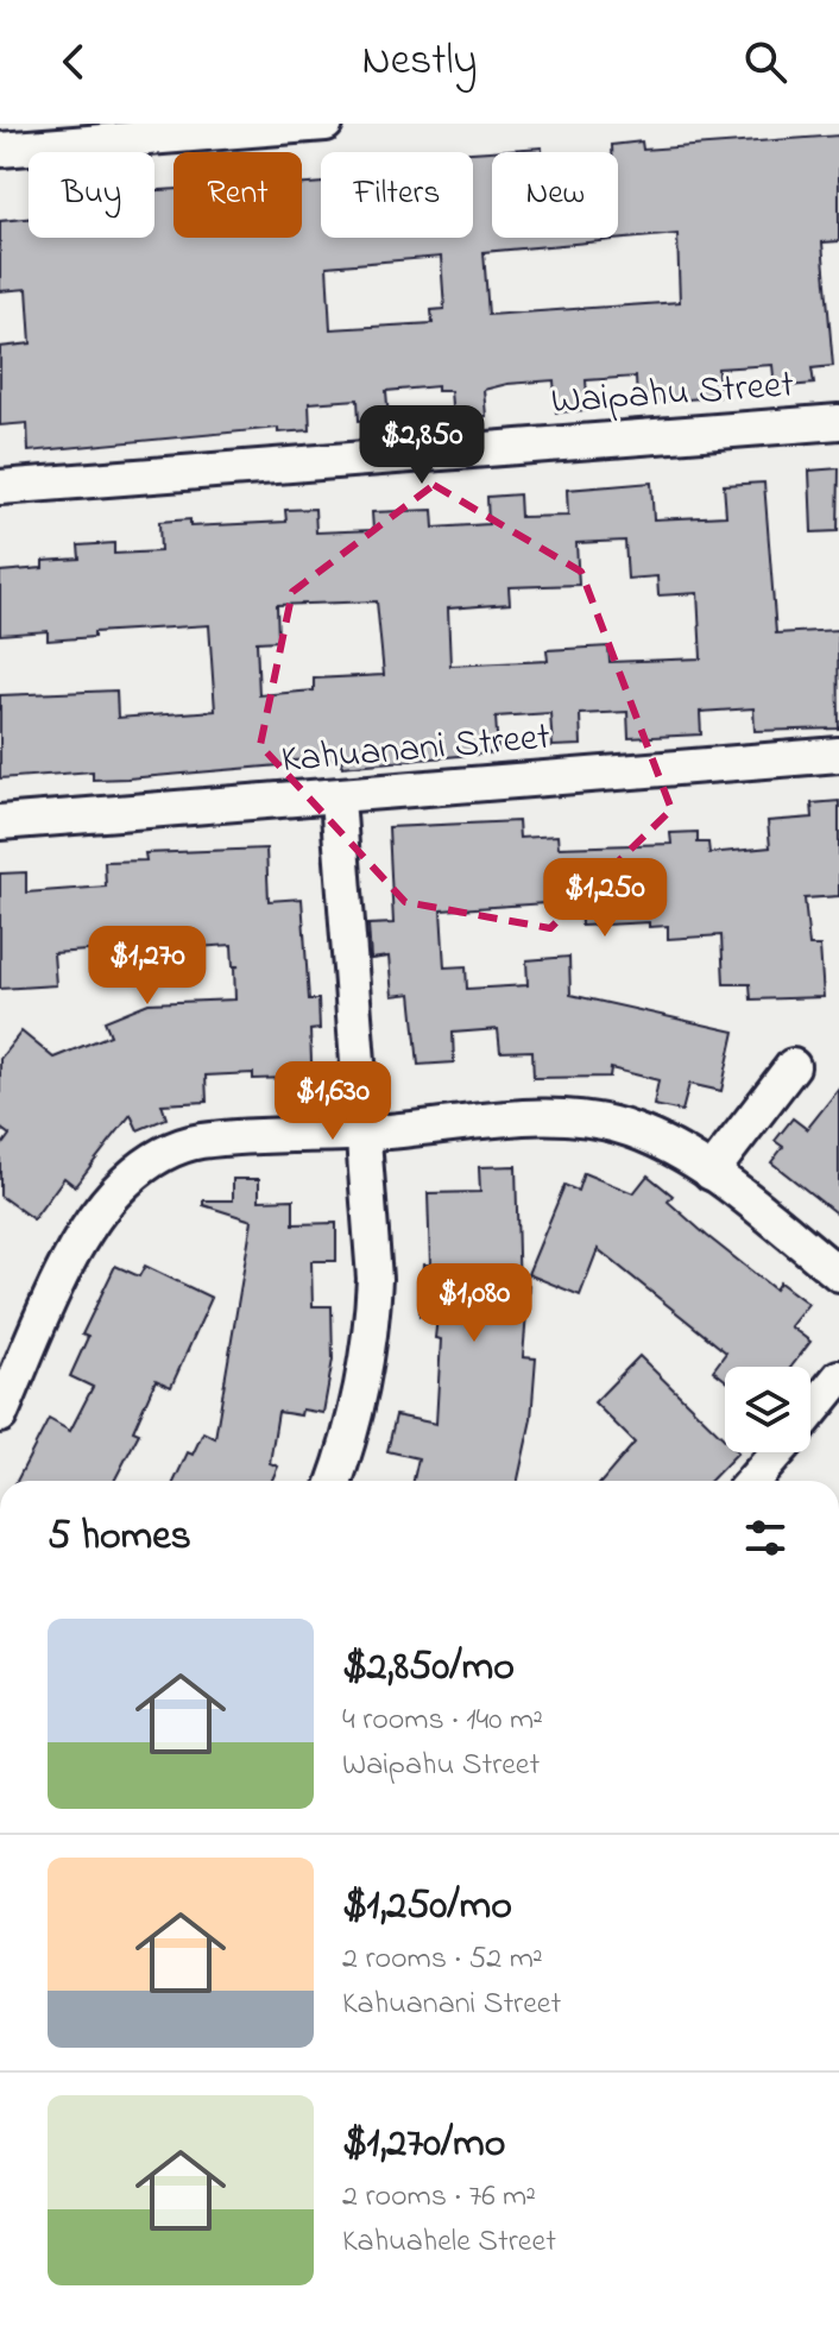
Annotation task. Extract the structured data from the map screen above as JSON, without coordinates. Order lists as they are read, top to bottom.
{
  "streets": {
    "street": ["Waipahu Street", "Kahuanani Street"]
  },
  "page": {
    "header": "Nestly",
    "chip": [
      "Buy",
      "Rent",
      "Filters",
      "New"
    ],
    "price": [
      "$2,850",
      "$1,250",
      "$1,270",
      "$1,630",
      "$1,080"
    ],
    "heading": "5 homes",
    "list": [
      {
        "name": "$2,850/mo",
        "note": "4 rooms · 140 m² · Waipahu Street"
      },
      {
        "name": "$1,250/mo",
        "note": "2 rooms · 52 m² · Kahuanani Street"
      },
      {
        "name": "$1,270/mo",
        "note": "2 rooms · 76 m² · Kahuahele Street"
      }
    ]
  }
}
